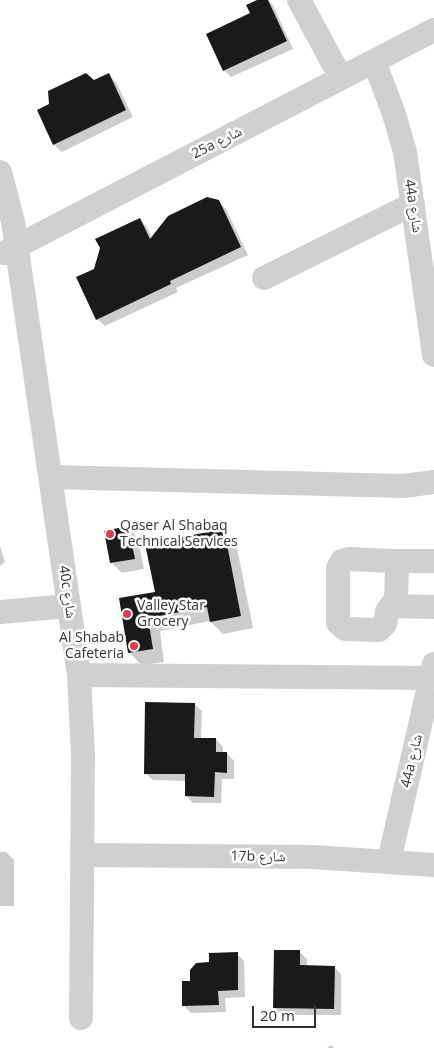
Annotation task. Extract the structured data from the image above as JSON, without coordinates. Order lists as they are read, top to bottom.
{
  "streets": {
    "street": [
      "25a شارع",
      "44a شارع",
      "40c شارع",
      "17b شارع"
    ]
  },
  "crossings": [
    ["25a شارع", "44a شارع"],
    ["25a شارع", "40c شارع"],
    ["44a شارع", "17b شارع"],
    ["40c شارع", "17b شارع"]
  ],
  "places": ["Qaser Al Shabaq Technical Services", "Valley Star Grocery", "Al Shabab Cafeteria"],
  "scale_bar": "20 m"
}
